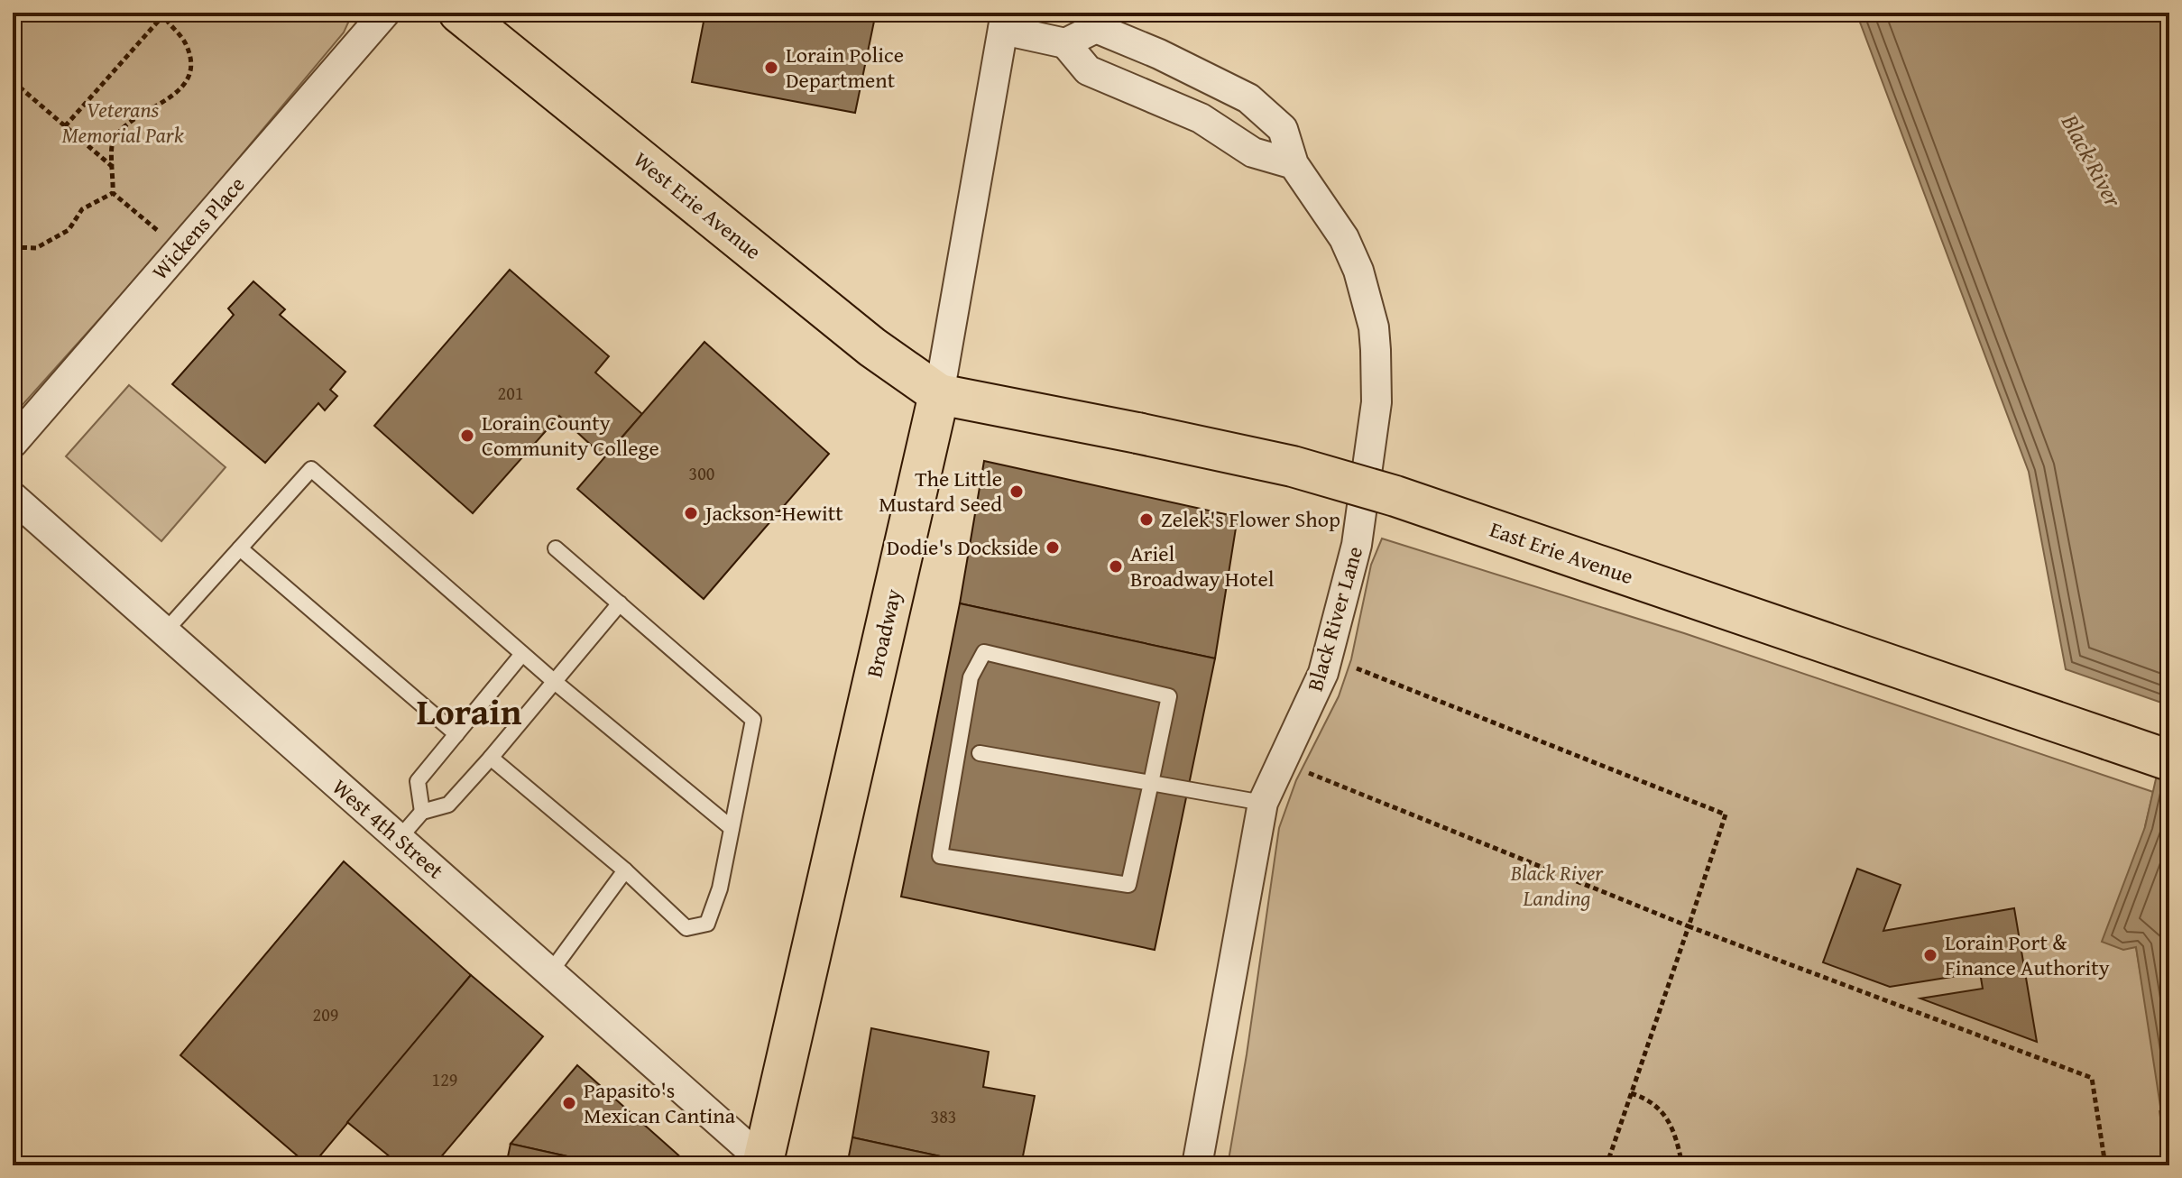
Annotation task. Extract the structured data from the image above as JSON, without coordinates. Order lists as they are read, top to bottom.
{
  "streets": {
    "main road": ["West Erie Avenue", "East Erie Avenue", "Broadway"],
    "street": ["Wickens Place", "Black River Lane", "West 4th Street"]
  },
  "crossings": [
    ["West Erie Avenue", "East Erie Avenue"],
    ["West Erie Avenue", "Broadway"],
    ["East Erie Avenue", "Broadway"],
    ["Broadway", "West 4th Street"]
  ],
  "districts": ["Lorain"],
  "water": ["Black River"],
  "parks": ["Veterans Memorial Park", "Black River Landing"],
  "places": [
    "Lorain Police Department",
    "Lorain County Community College",
    "The Little Mustard Seed",
    "Jackson-Hewitt",
    "Zelek's Flower Shop",
    "Dodie's Dockside",
    "Ariel Broadway Hotel",
    "Lorain Port & Finance Authority",
    "Papasito's Mexican Cantina"
  ],
  "house_numbers": [
    "201",
    "300",
    "209",
    "129",
    "383"
  ]
}
